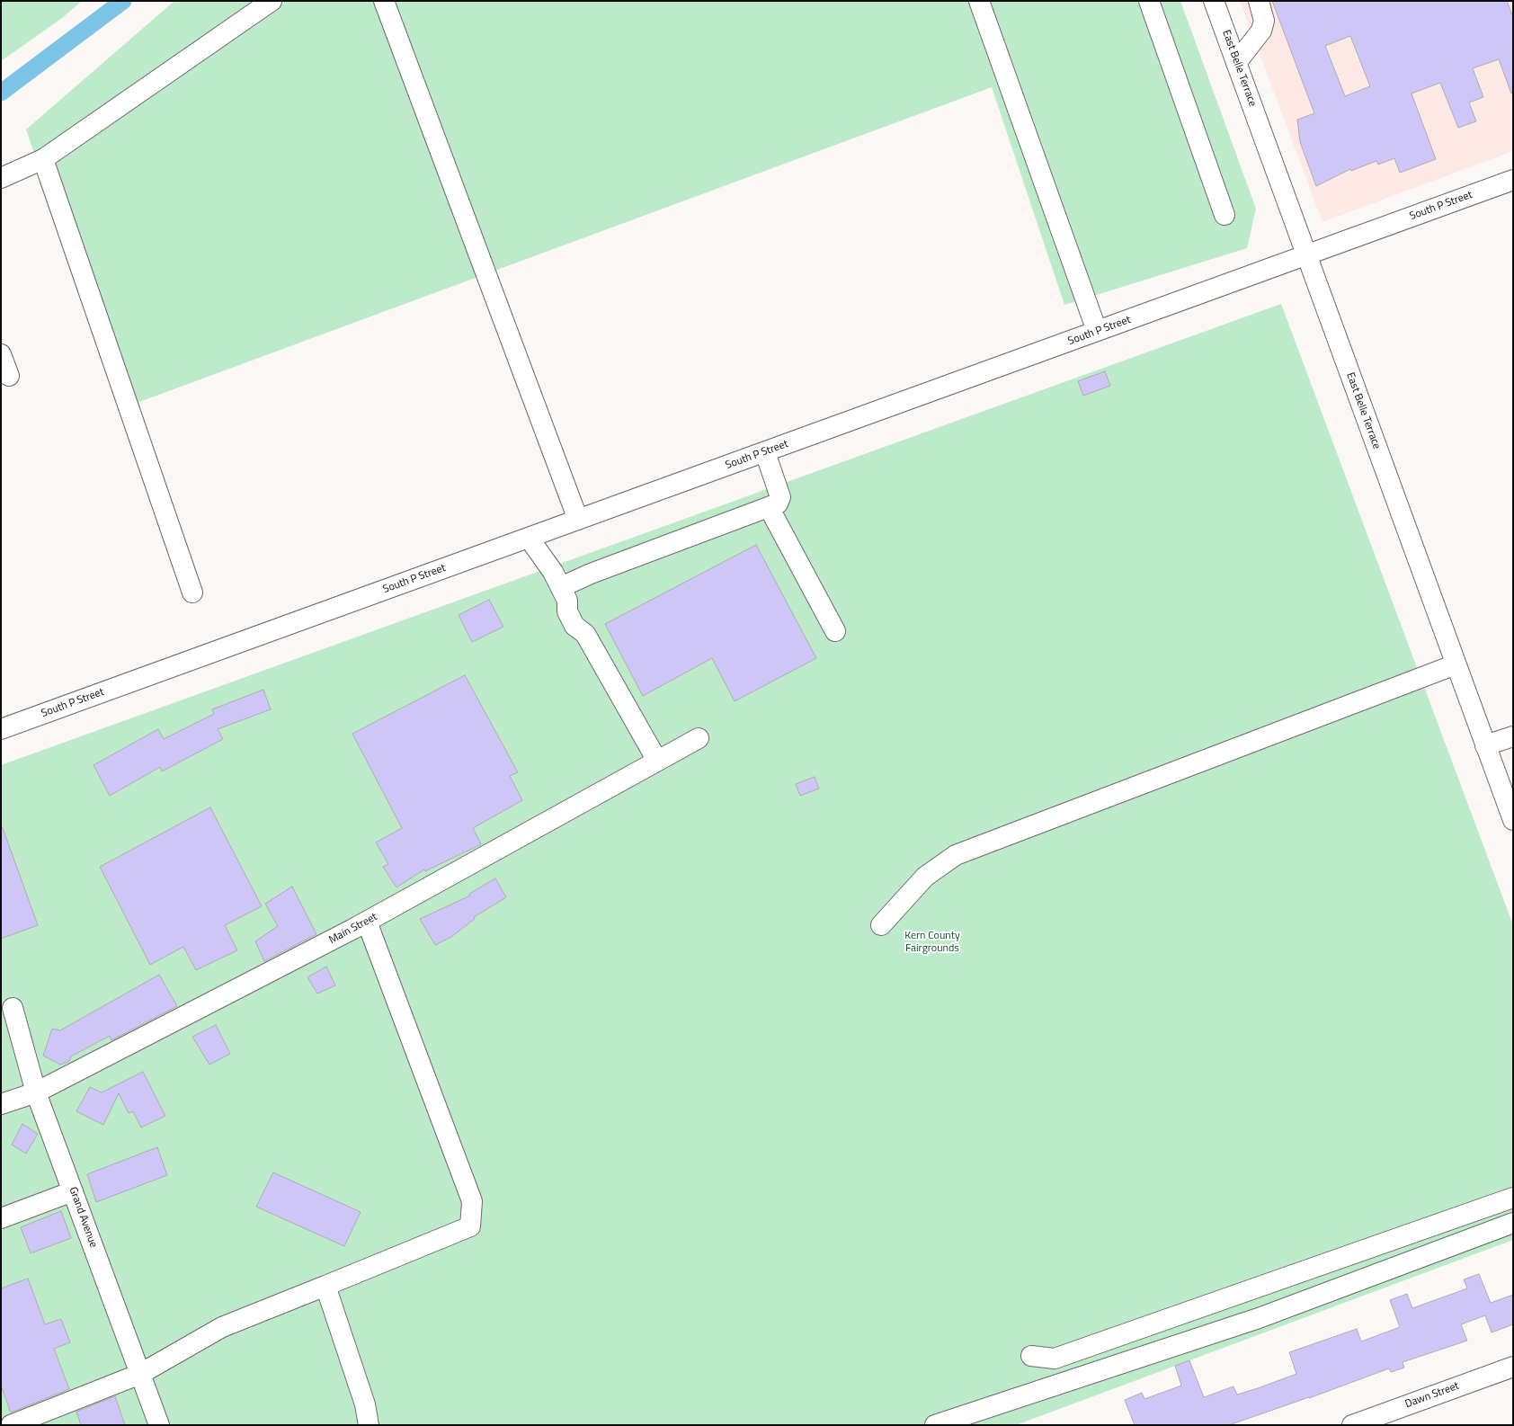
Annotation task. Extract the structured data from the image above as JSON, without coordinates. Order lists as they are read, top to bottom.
{
  "streets": {
    "street": [
      "East Belle Terrace",
      "South P Street",
      "Main Street",
      "Grand Avenue",
      "Dawn Street"
    ]
  },
  "crossings": [
    ["East Belle Terrace", "South P Street"],
    ["Main Street", "Grand Avenue"]
  ],
  "parks": ["Kern County Fairgrounds"]
}
